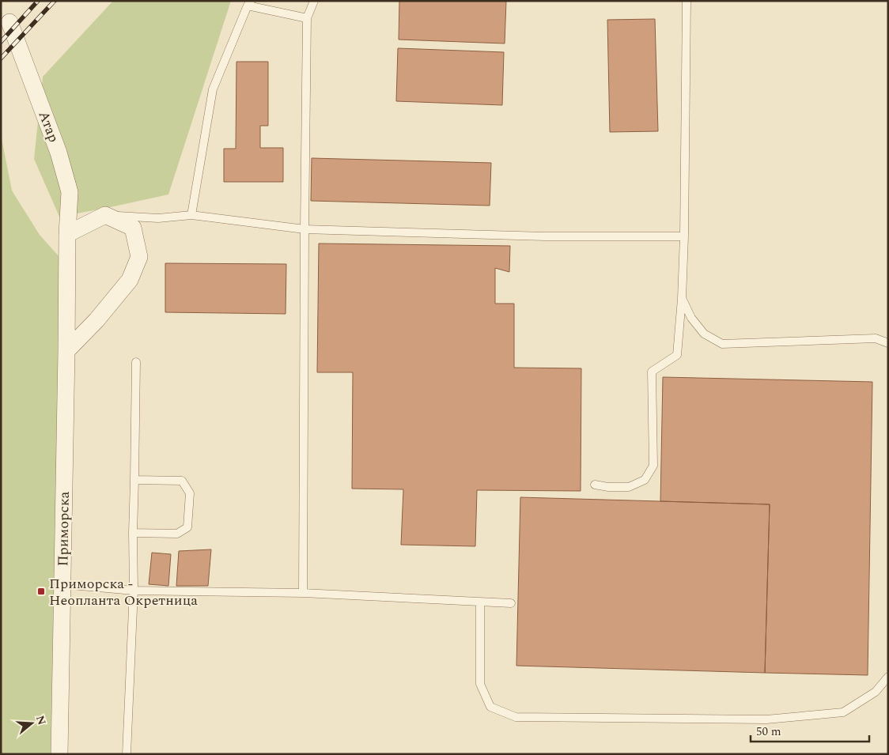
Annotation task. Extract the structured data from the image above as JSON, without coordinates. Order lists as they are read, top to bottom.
{
  "streets": {
    "street": ["Атар", "Приморска"]
  },
  "crossings": [
    ["Атар", "Приморска"]
  ],
  "places": {
    "transit": ["Приморска - Неопланта Окретница"]
  },
  "scale_bar": "50 m",
  "north": "right"
}
